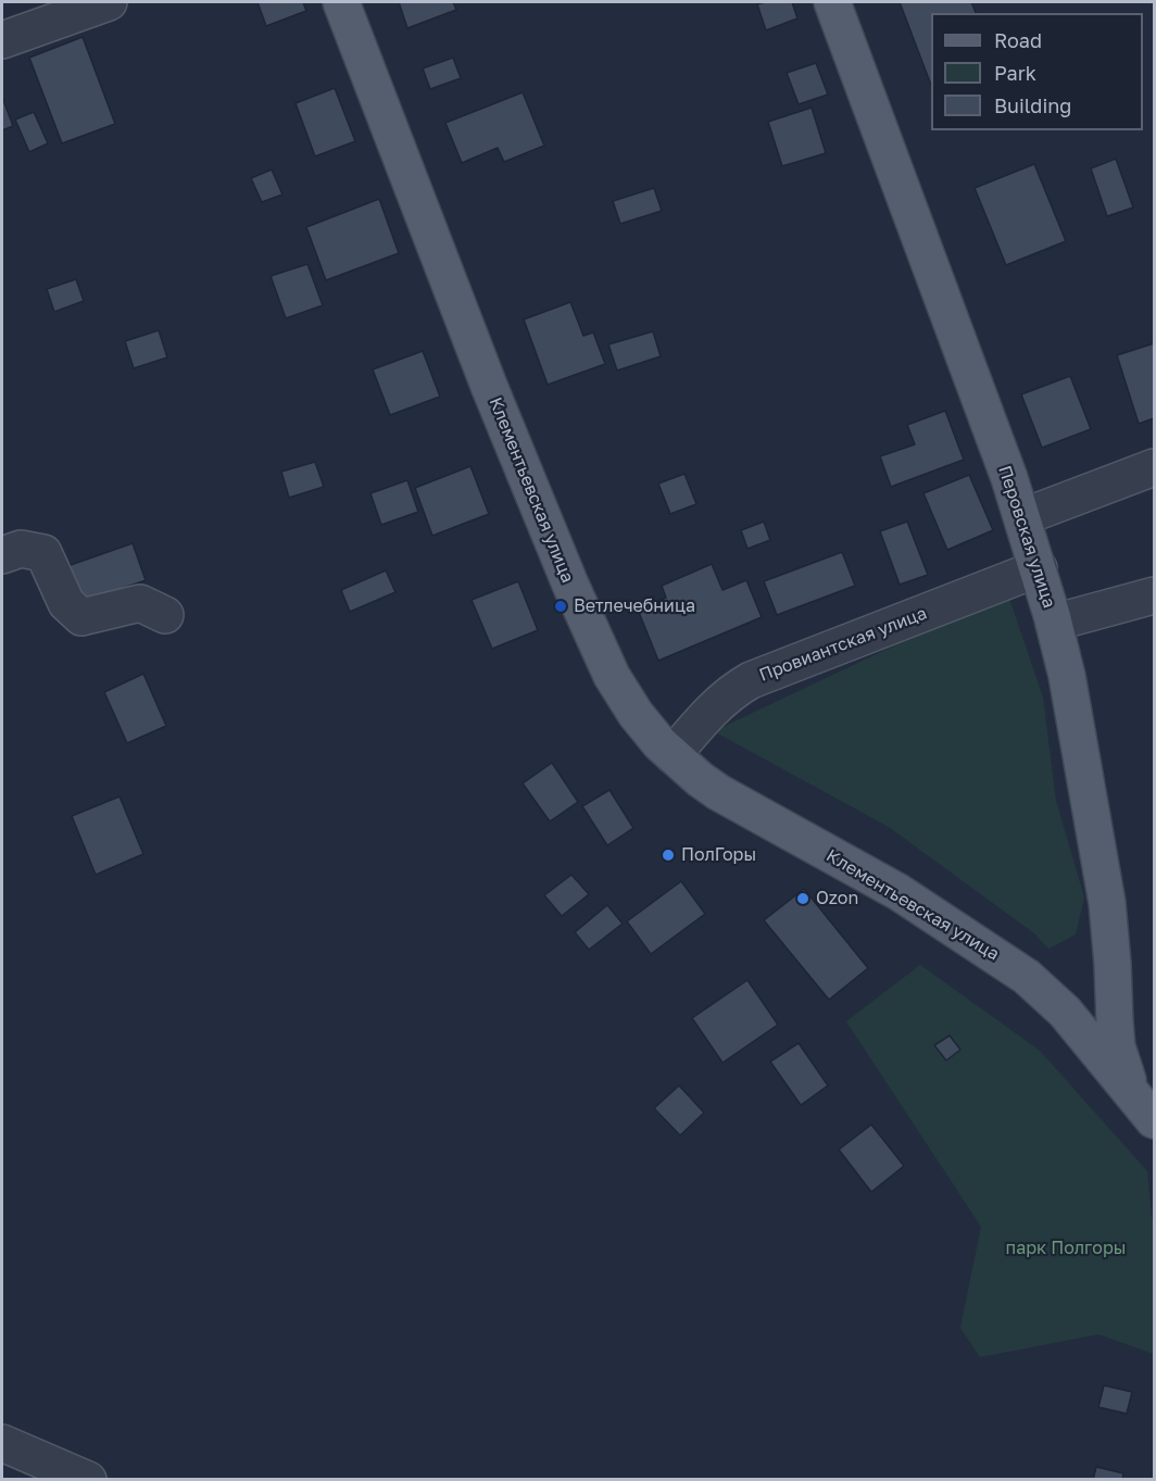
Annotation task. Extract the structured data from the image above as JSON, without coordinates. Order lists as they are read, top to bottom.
{
  "streets": {
    "main road": ["Клементьевская улица", "Перовская улица"],
    "street": ["Провиантская улица"]
  },
  "crossings": [
    ["Клементьевская улица", "Перовская улица"],
    ["Клементьевская улица", "Провиантская улица"],
    ["Перовская улица", "Провиантская улица"]
  ],
  "parks": ["парк Полгоры"],
  "places": ["Ветлечебница", "ПолГоры", "Ozon"],
  "legend": ["Road", "Park", "Building"]
}
